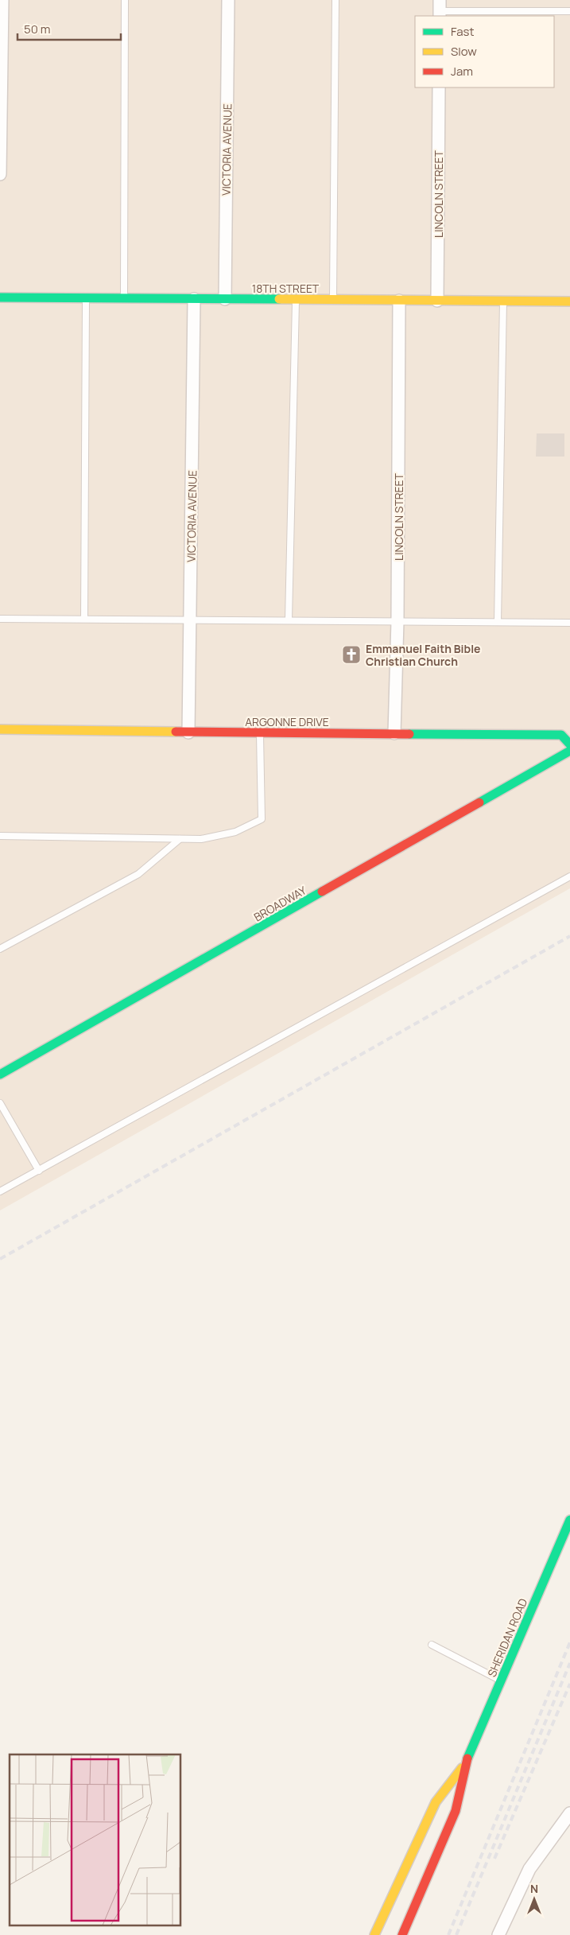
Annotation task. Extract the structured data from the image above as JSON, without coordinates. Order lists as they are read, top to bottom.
{
  "streets": {
    "main road": [
      "18TH STREET",
      "ARGONNE DRIVE",
      "BROADWAY",
      "SHERIDAN ROAD"
    ],
    "street": ["VICTORIA AVENUE", "LINCOLN STREET"]
  },
  "crossings": [
    ["VICTORIA AVENUE", "18TH STREET"],
    ["VICTORIA AVENUE", "ARGONNE DRIVE"],
    ["LINCOLN STREET", "18TH STREET"],
    ["LINCOLN STREET", "ARGONNE DRIVE"],
    ["ARGONNE DRIVE", "BROADWAY"]
  ],
  "places": {
    "church": ["Emmanuel Faith Bible Christian Church"]
  },
  "legend": ["Fast", "Slow", "Jam"],
  "scale_bar": "50 m",
  "north": "top"
}
